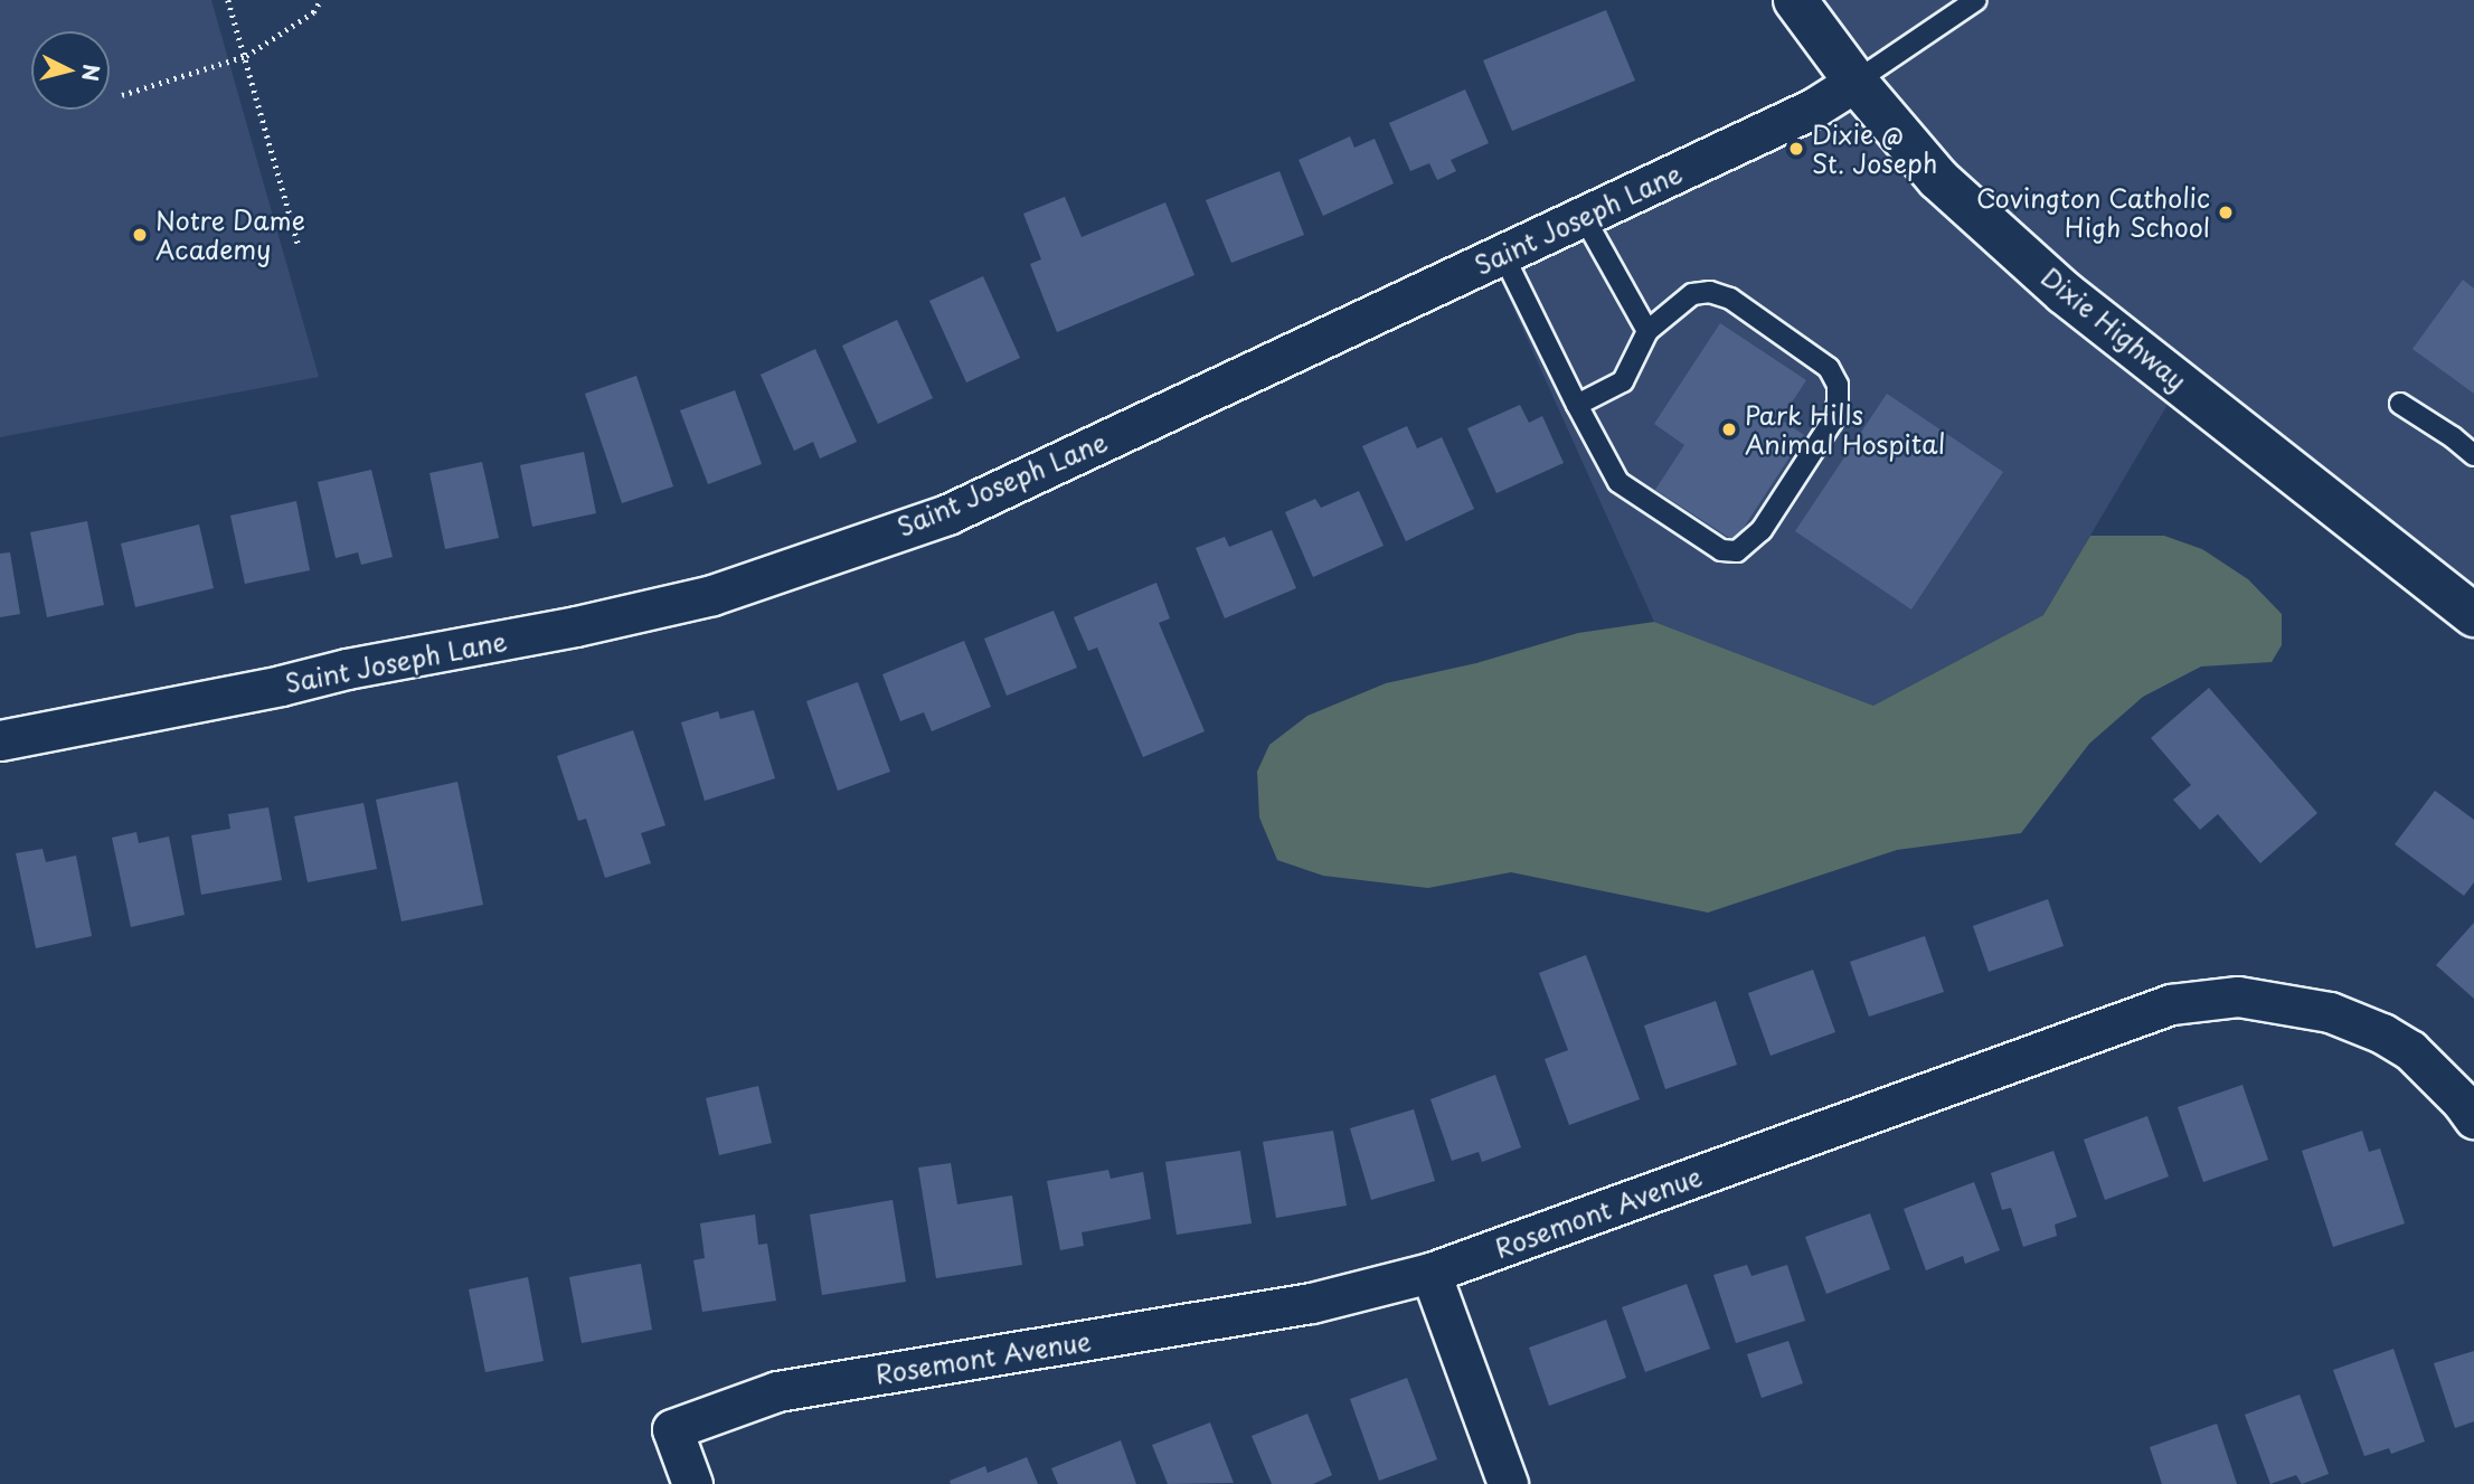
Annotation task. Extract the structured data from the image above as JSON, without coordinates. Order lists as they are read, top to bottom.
{
  "streets": {
    "main road": ["Dixie Highway"],
    "street": ["Saint Joseph Lane", "Rosemont Avenue"]
  },
  "crossings": [
    ["Saint Joseph Lane", "Dixie Highway"]
  ],
  "places": [
    "Dixie @ St. Joseph",
    "Covington Catholic High School",
    "Notre Dame Academy",
    "Park Hills Animal Hospital"
  ],
  "north": "right"
}
